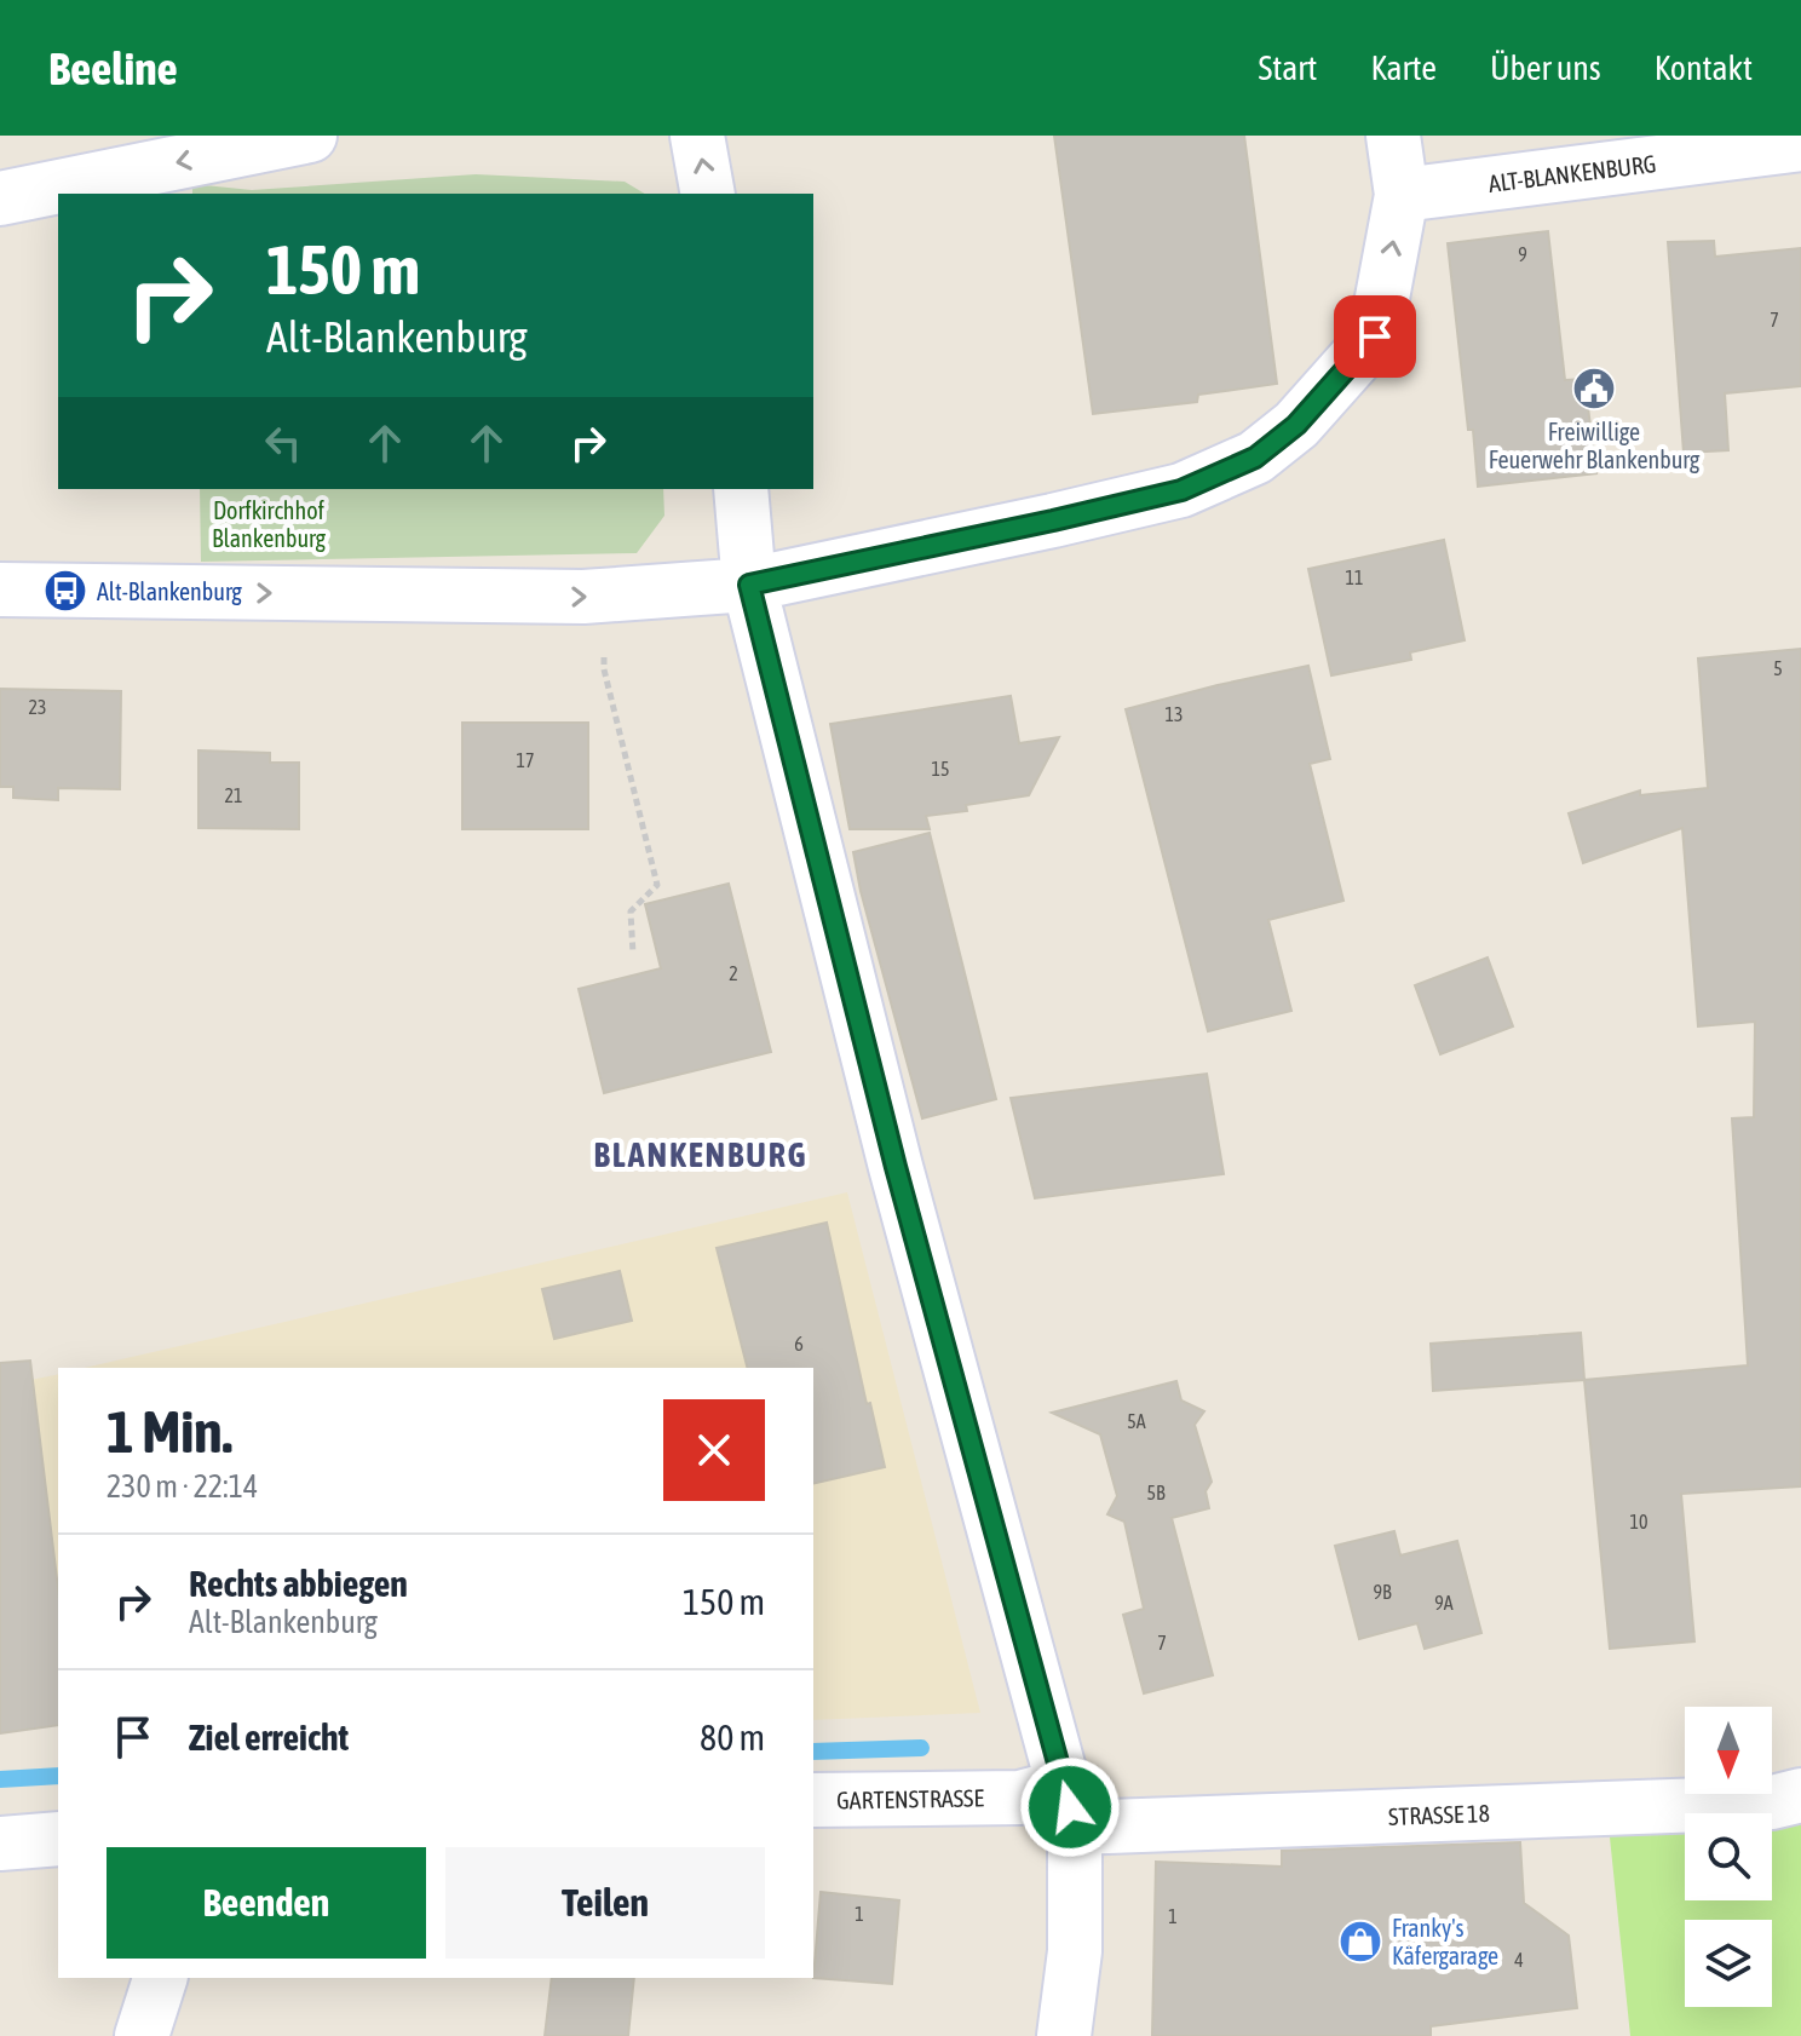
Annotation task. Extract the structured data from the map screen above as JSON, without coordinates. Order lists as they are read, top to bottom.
{
  "streets": {
    "street": ["ALT-BLANKENBURG", "GARTENSTRASSE", "STRASSE 18"]
  },
  "crossings": [
    ["GARTENSTRASSE", "STRASSE 18"]
  ],
  "districts": ["BLANKENBURG"],
  "parks": ["Dorfkirchhof Blankenburg"],
  "places": {
    "public building": ["Freiwillige Feuerwehr Blankenburg"],
    "bus stop": ["Alt-Blankenburg"],
    "shop": ["Franky's Käfergarage"]
  },
  "house_numbers": [
    "9",
    "7",
    "11",
    "5",
    "23",
    "13",
    "17",
    "15",
    "21",
    "2",
    "6",
    "5A",
    "5B",
    "10",
    "9B",
    "9A",
    "7",
    "1",
    "1",
    "4"
  ],
  "north": "bottom",
  "page": {
    "header": "Beeline",
    "nav": [
      "Start",
      "Karte",
      "Über uns",
      "Kontakt"
    ],
    "turn": ["150 m", "Alt-Blankenburg"],
    "heading": ["1 Min.", "230 m · 22:14"],
    "list": [
      {
        "name": "Rechts abbiegen",
        "note": "Alt-Blankenburg",
        "value": "150 m"
      },
      {
        "name": "Ziel erreicht",
        "value": "80 m"
      }
    ],
    "buttons": ["Beenden", "Teilen"]
  }
}
